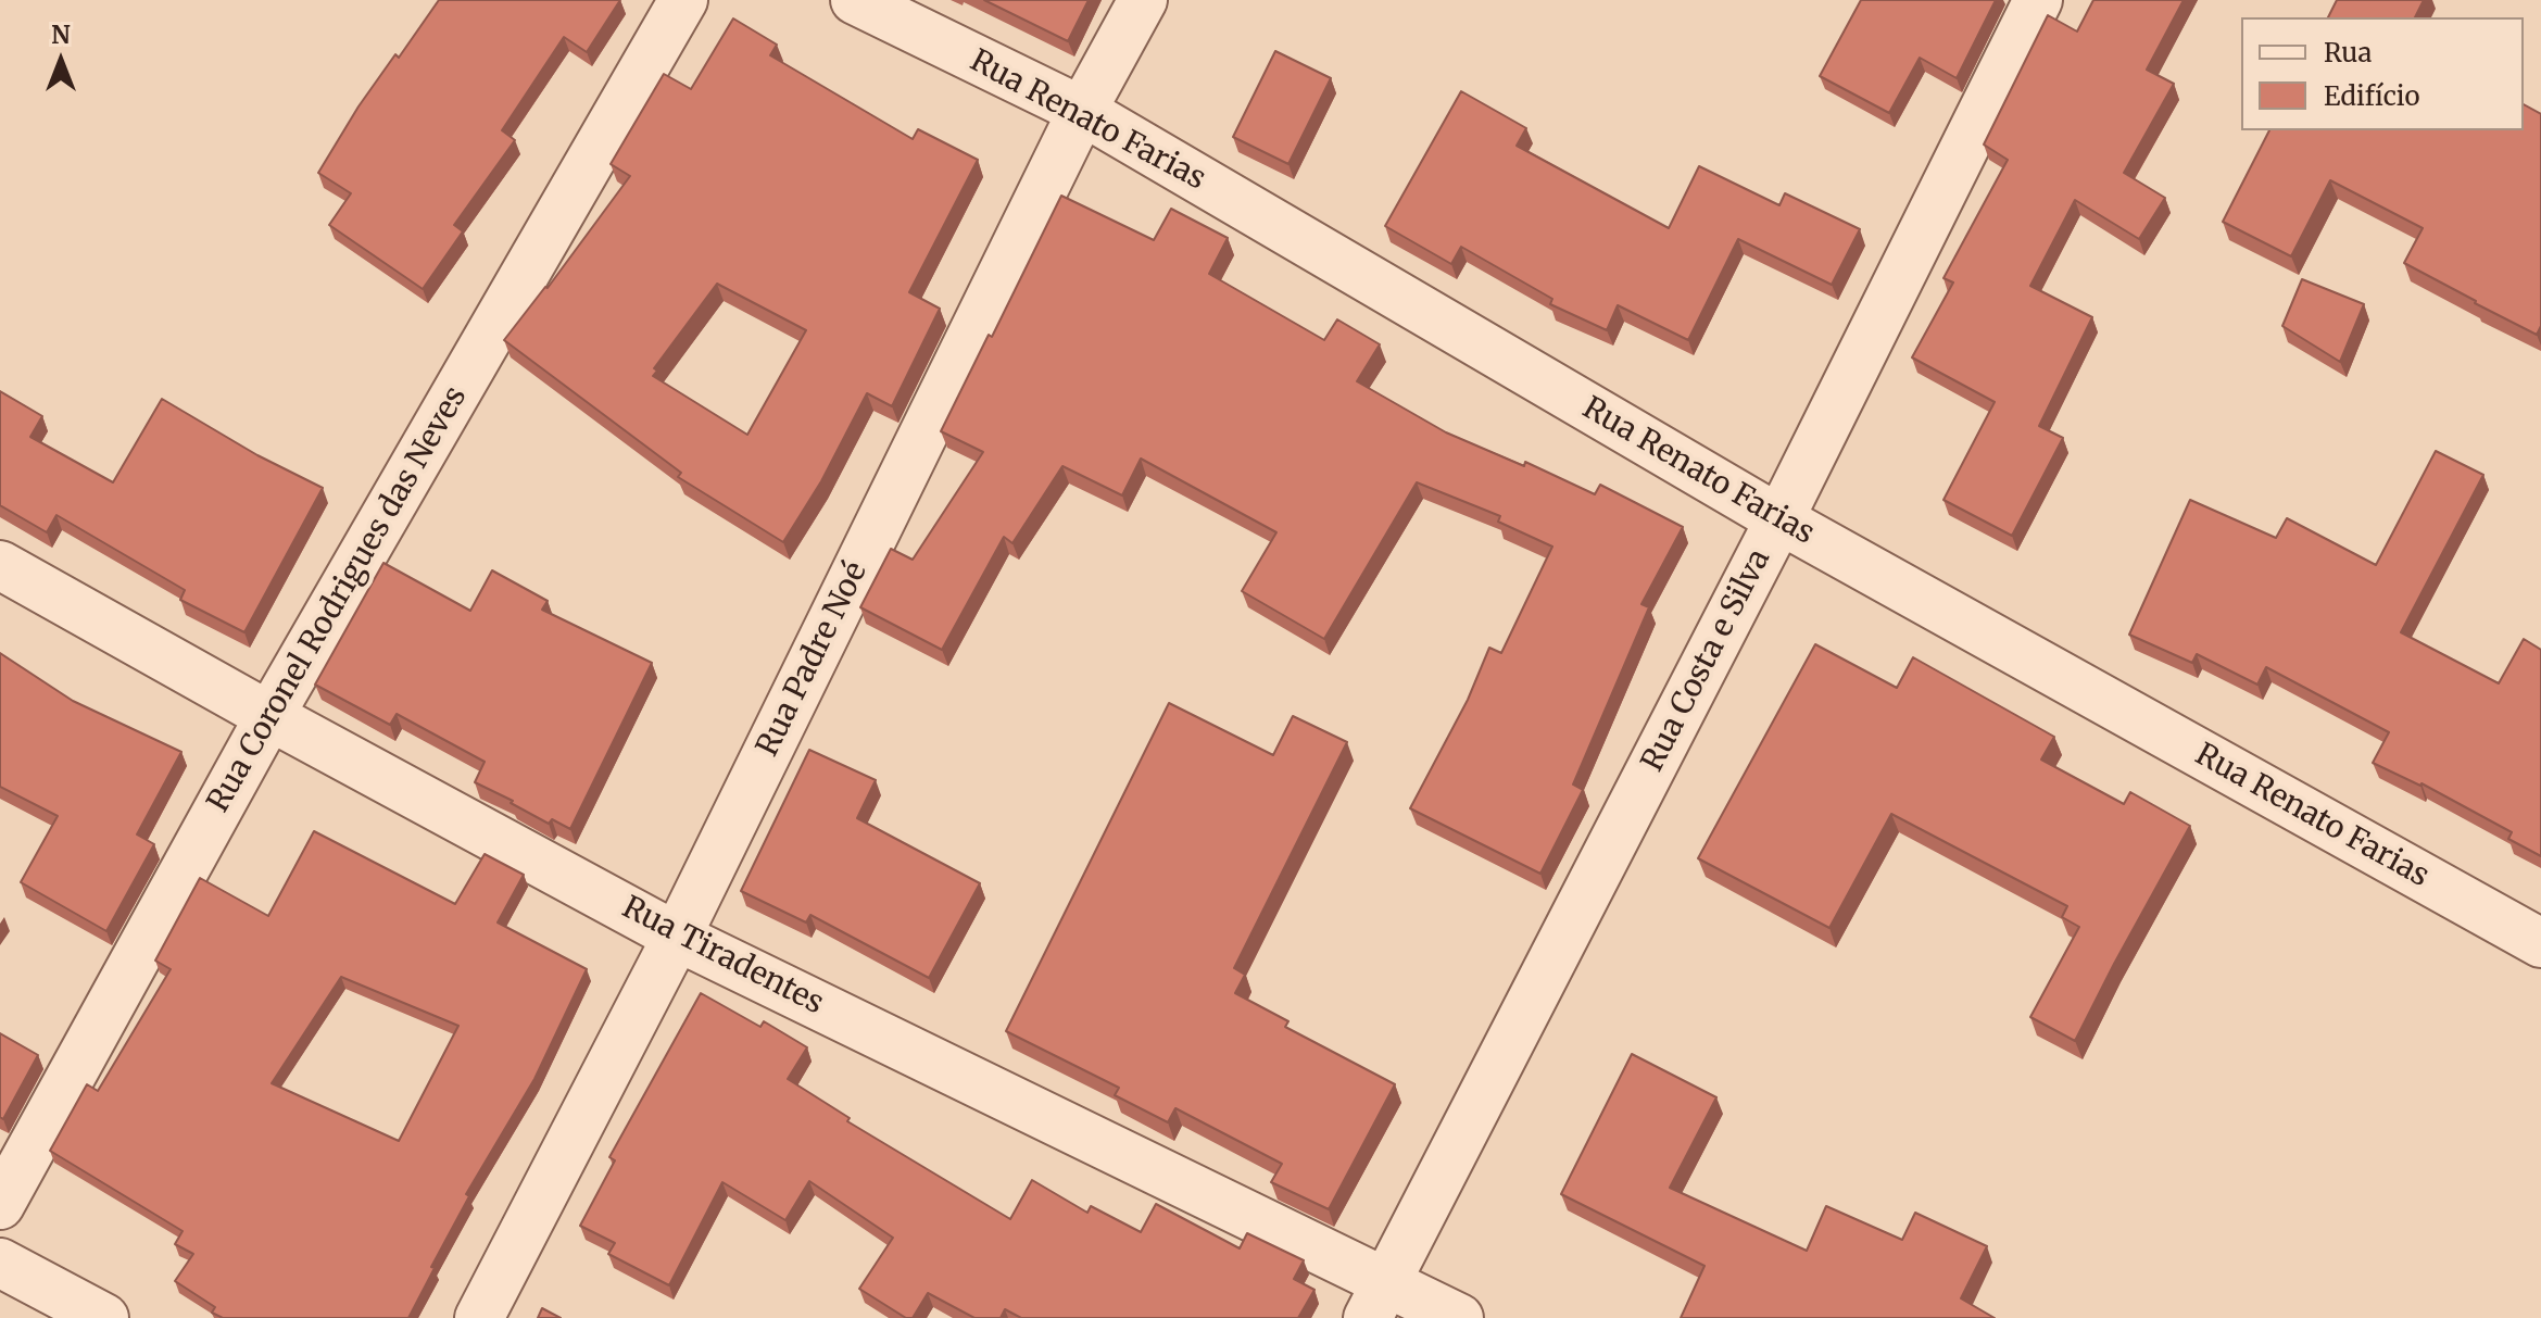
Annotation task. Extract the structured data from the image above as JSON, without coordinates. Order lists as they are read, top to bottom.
{
  "streets": {
    "street": [
      "Rua Renato Farias",
      "Rua Coronel Rodrigues das Neves",
      "Rua Padre Noé",
      "Rua Costa e Silva",
      "Rua Tiradentes"
    ]
  },
  "crossings": [
    ["Rua Renato Farias", "Rua Padre Noé"],
    ["Rua Renato Farias", "Rua Costa e Silva"],
    ["Rua Coronel Rodrigues das Neves", "Rua Tiradentes"],
    ["Rua Padre Noé", "Rua Tiradentes"],
    ["Rua Costa e Silva", "Rua Tiradentes"]
  ],
  "legend": ["Rua", "Edifício"],
  "north": "top"
}
